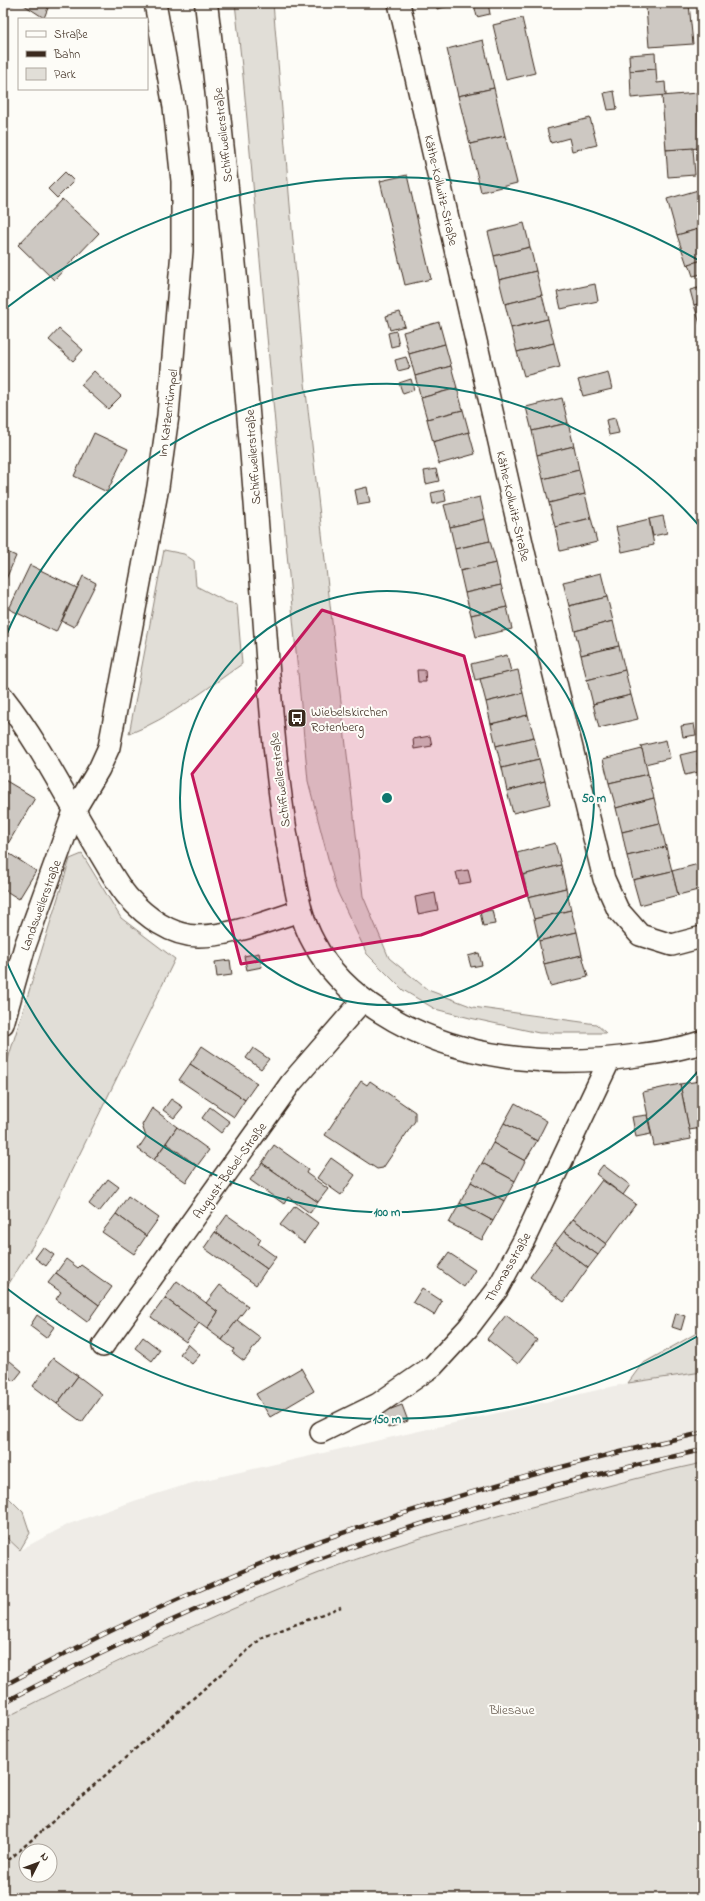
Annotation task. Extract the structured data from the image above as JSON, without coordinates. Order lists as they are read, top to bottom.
{
  "streets": {
    "street": [
      "Schiffweilerstraße",
      "Käthe-Kollwitz-Straße",
      "Im Katzentümpel",
      "Landsweilerstraße",
      "August-Bebel-Straße",
      "Thomasstraße"
    ]
  },
  "crossings": [
    ["Im Katzentümpel", "Landsweilerstraße"]
  ],
  "parks": ["Bliesaue"],
  "places": {
    "bus stop": ["Wiebelskirchen Rotenberg"]
  },
  "legend": ["Straße", "Bahn", "Park"],
  "north": "top right",
  "rings": ["50 m", "100 m", "150 m"]
}
